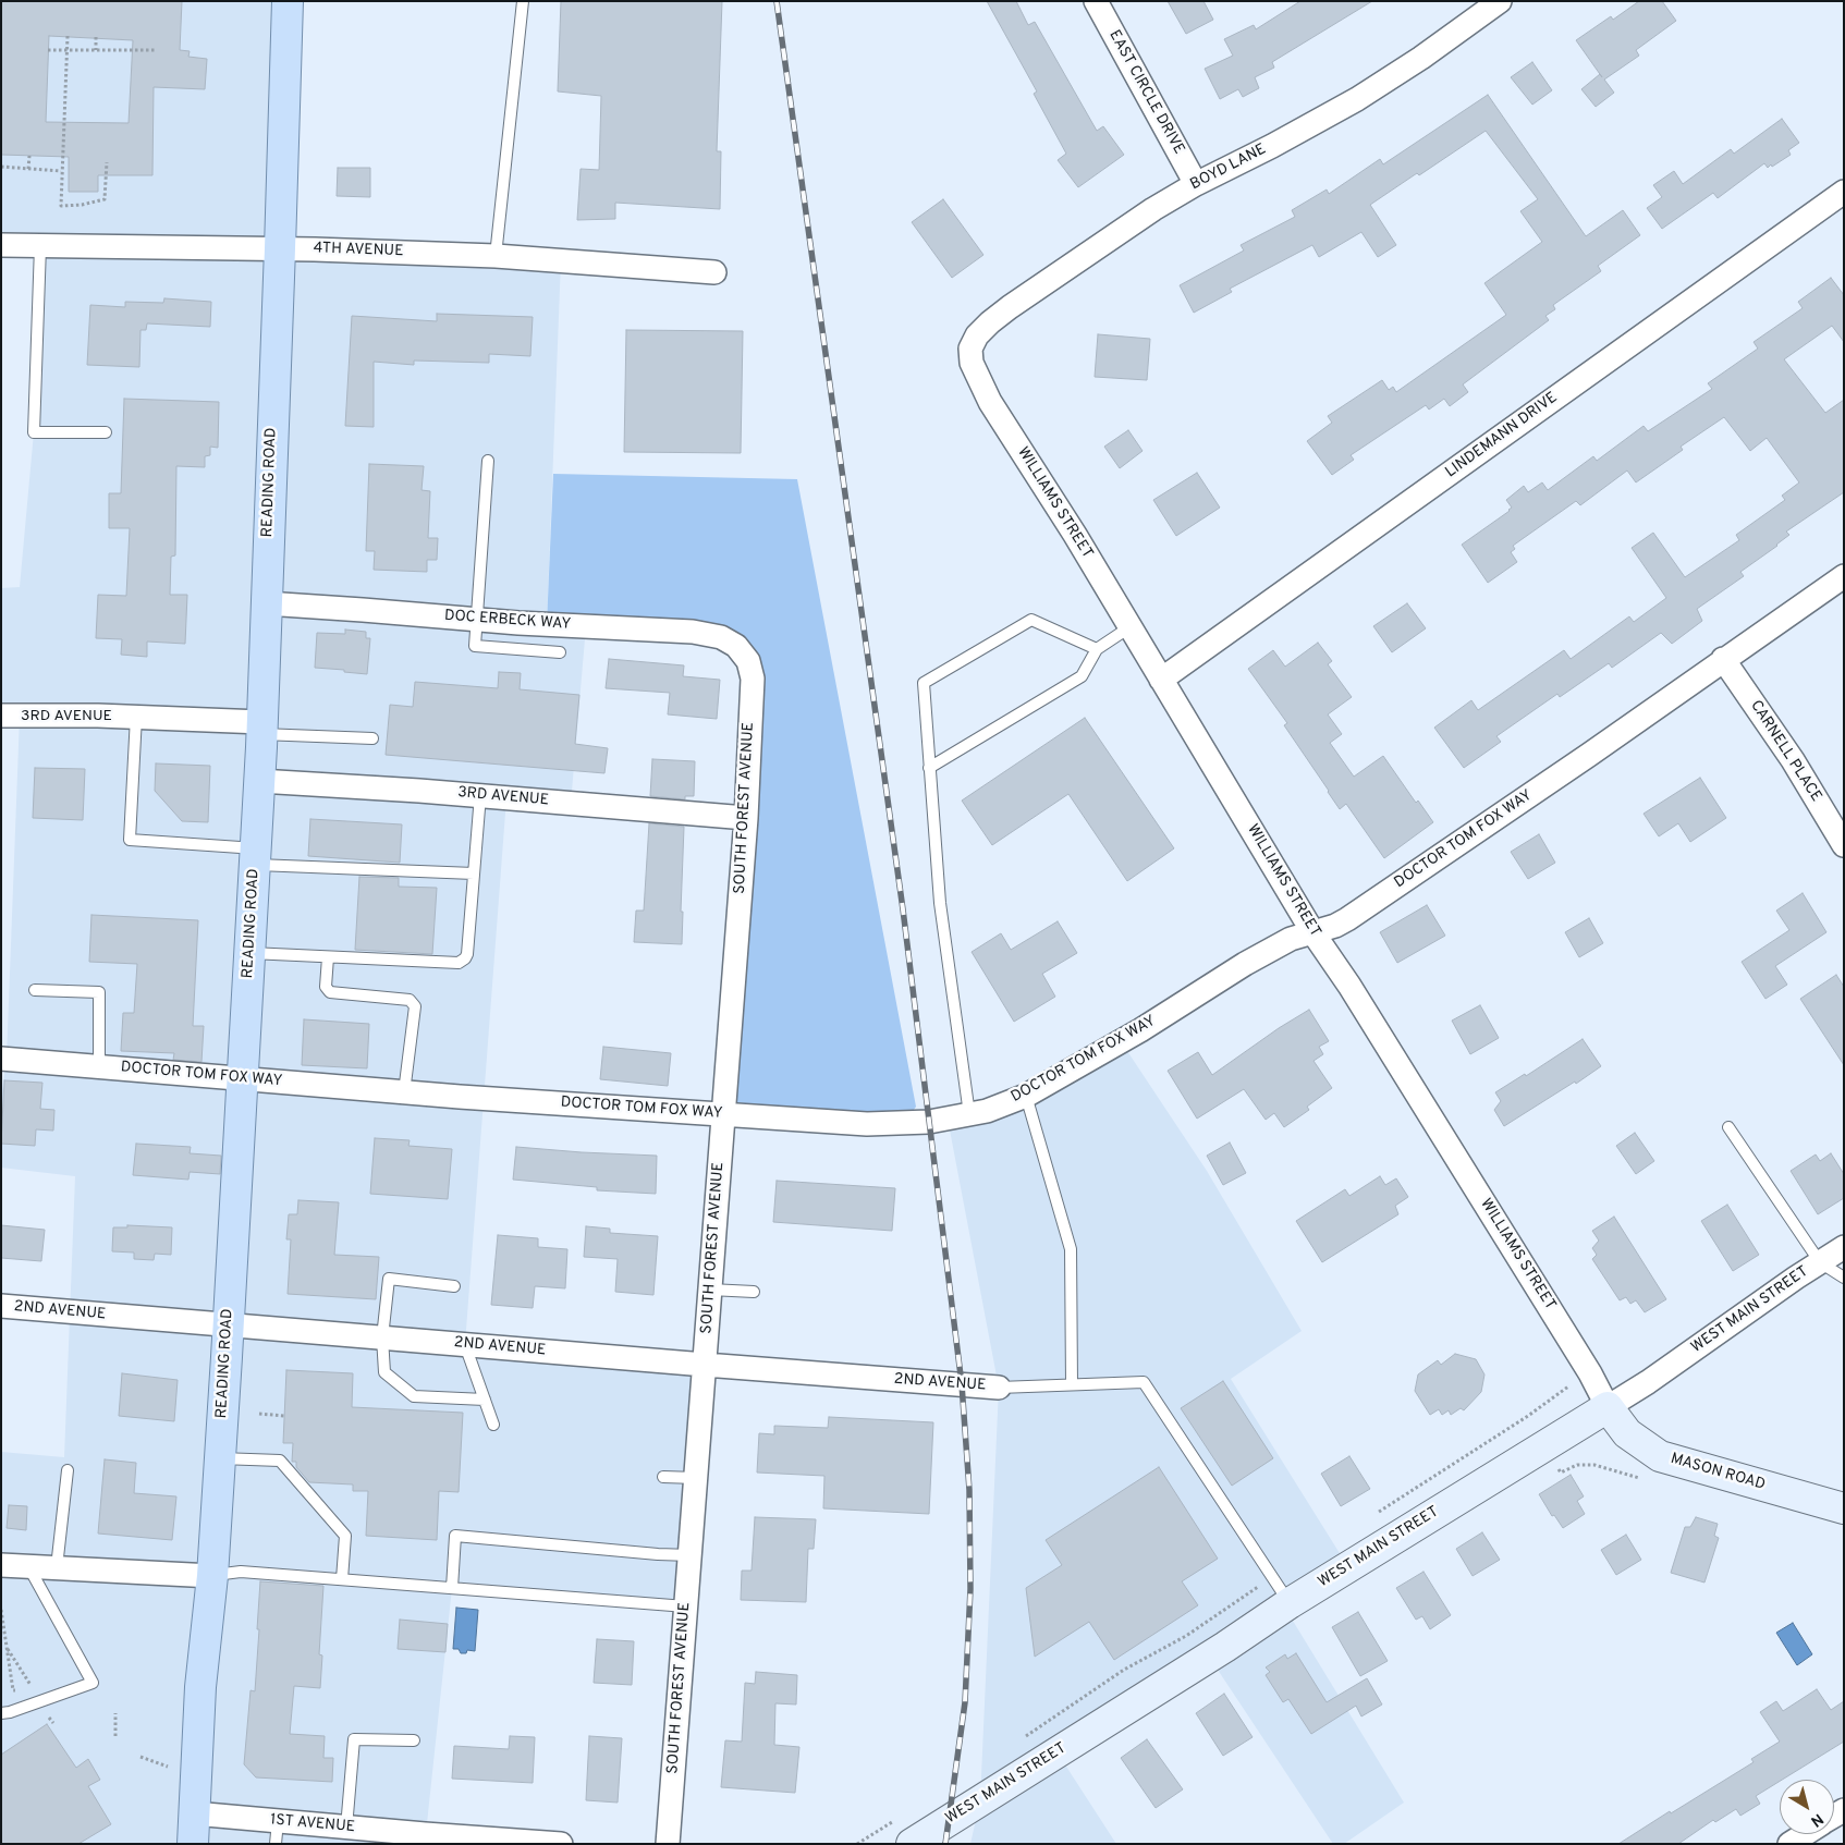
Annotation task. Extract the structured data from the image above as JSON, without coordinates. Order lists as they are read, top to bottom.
{
  "streets": {
    "main road": ["READING ROAD", "WEST MAIN STREET", "MASON ROAD"],
    "street": [
      "EAST CIRCLE DRIVE",
      "BOYD LANE",
      "4TH AVENUE",
      "LINDEMANN DRIVE",
      "WILLIAMS STREET",
      "DOC ERBECK WAY",
      "3RD AVENUE",
      "CARNELL PLACE",
      "SOUTH FOREST AVENUE",
      "DOCTOR TOM FOX WAY",
      "2ND AVENUE",
      "1ST AVENUE"
    ]
  },
  "crossings": [
    ["EAST CIRCLE DRIVE", "BOYD LANE"],
    ["BOYD LANE", "WILLIAMS STREET"],
    ["4TH AVENUE", "READING ROAD"],
    ["LINDEMANN DRIVE", "WILLIAMS STREET"],
    ["READING ROAD", "DOC ERBECK WAY"],
    ["READING ROAD", "3RD AVENUE"],
    ["READING ROAD", "DOCTOR TOM FOX WAY"],
    ["READING ROAD", "2ND AVENUE"],
    ["READING ROAD", "1ST AVENUE"],
    ["WILLIAMS STREET", "DOCTOR TOM FOX WAY"],
    ["WILLIAMS STREET", "WEST MAIN STREET"],
    ["WILLIAMS STREET", "MASON ROAD"],
    ["DOC ERBECK WAY", "SOUTH FOREST AVENUE"],
    ["3RD AVENUE", "SOUTH FOREST AVENUE"],
    ["CARNELL PLACE", "DOCTOR TOM FOX WAY"],
    ["SOUTH FOREST AVENUE", "DOCTOR TOM FOX WAY"],
    ["SOUTH FOREST AVENUE", "2ND AVENUE"],
    ["WEST MAIN STREET", "MASON ROAD"]
  ],
  "north": "bottom right"
}
